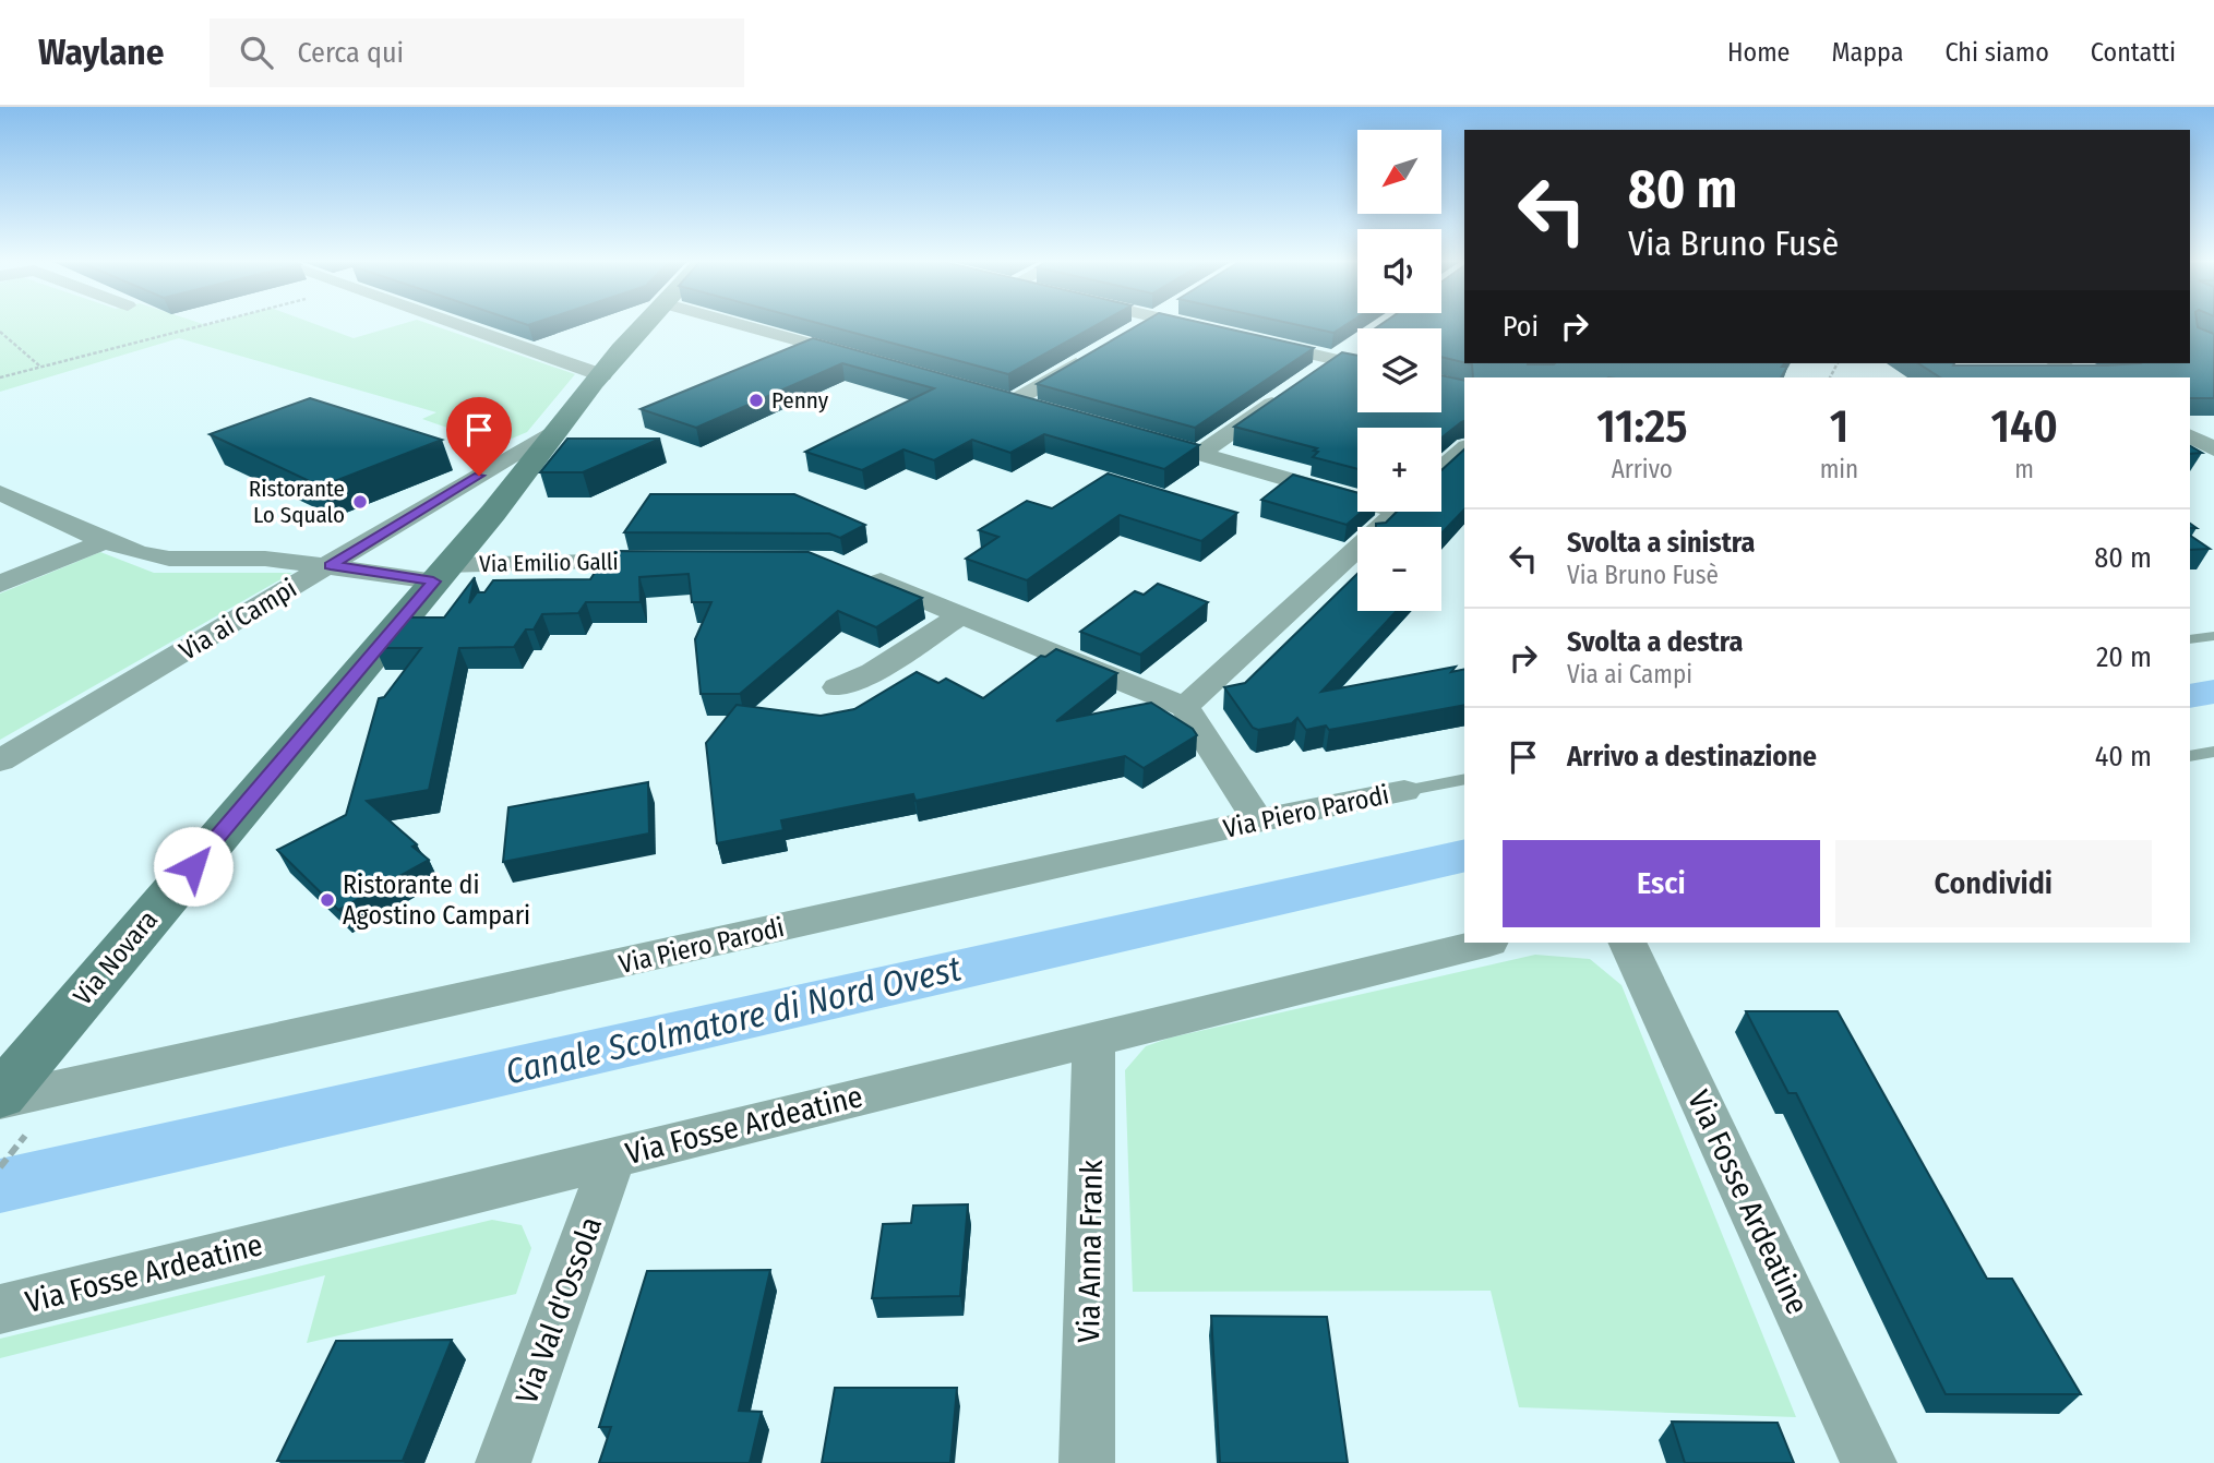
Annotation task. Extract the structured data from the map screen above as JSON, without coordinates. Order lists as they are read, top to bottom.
{
  "streets": {
    "street": [
      "Via Emilio Galli",
      "Via ai Campi",
      "Via Piero Parodi",
      "Via Novara",
      "Via Fosse Ardeatine",
      "Via Anna Frank",
      "Via Val d'Ossola"
    ]
  },
  "crossings": [
    ["Via Emilio Galli", "Via ai Campi"],
    ["Via Emilio Galli", "Via Novara"],
    ["Via ai Campi", "Via Novara"],
    ["Via Fosse Ardeatine", "Via Anna Frank"],
    ["Via Fosse Ardeatine", "Via Val d'Ossola"]
  ],
  "water": ["Canale Scolmatore di Nord Ovest"],
  "places": ["Penny", "Ristorante Lo Squalo", "Ristorante di Agostino Campari"],
  "north": "bottom left",
  "page": {
    "header": "Waylane",
    "search": "Cerca qui",
    "nav": [
      "Home",
      "Mappa",
      "Chi siamo",
      "Contatti"
    ],
    "map_buttons": ["+", "−"],
    "turn": ["80 m", "Via Bruno Fusè"],
    "then": "Poi",
    "eta": [
      "11:25",
      "Arrivo",
      "1",
      "min",
      "140",
      "m"
    ],
    "list": [
      {
        "name": "Svolta a sinistra",
        "note": "Via Bruno Fusè",
        "value": "80 m"
      },
      {
        "name": "Svolta a destra",
        "note": "Via ai Campi",
        "value": "20 m"
      },
      {
        "name": "Arrivo a destinazione",
        "value": "40 m"
      }
    ],
    "buttons": ["Esci", "Condividi"]
  }
}
